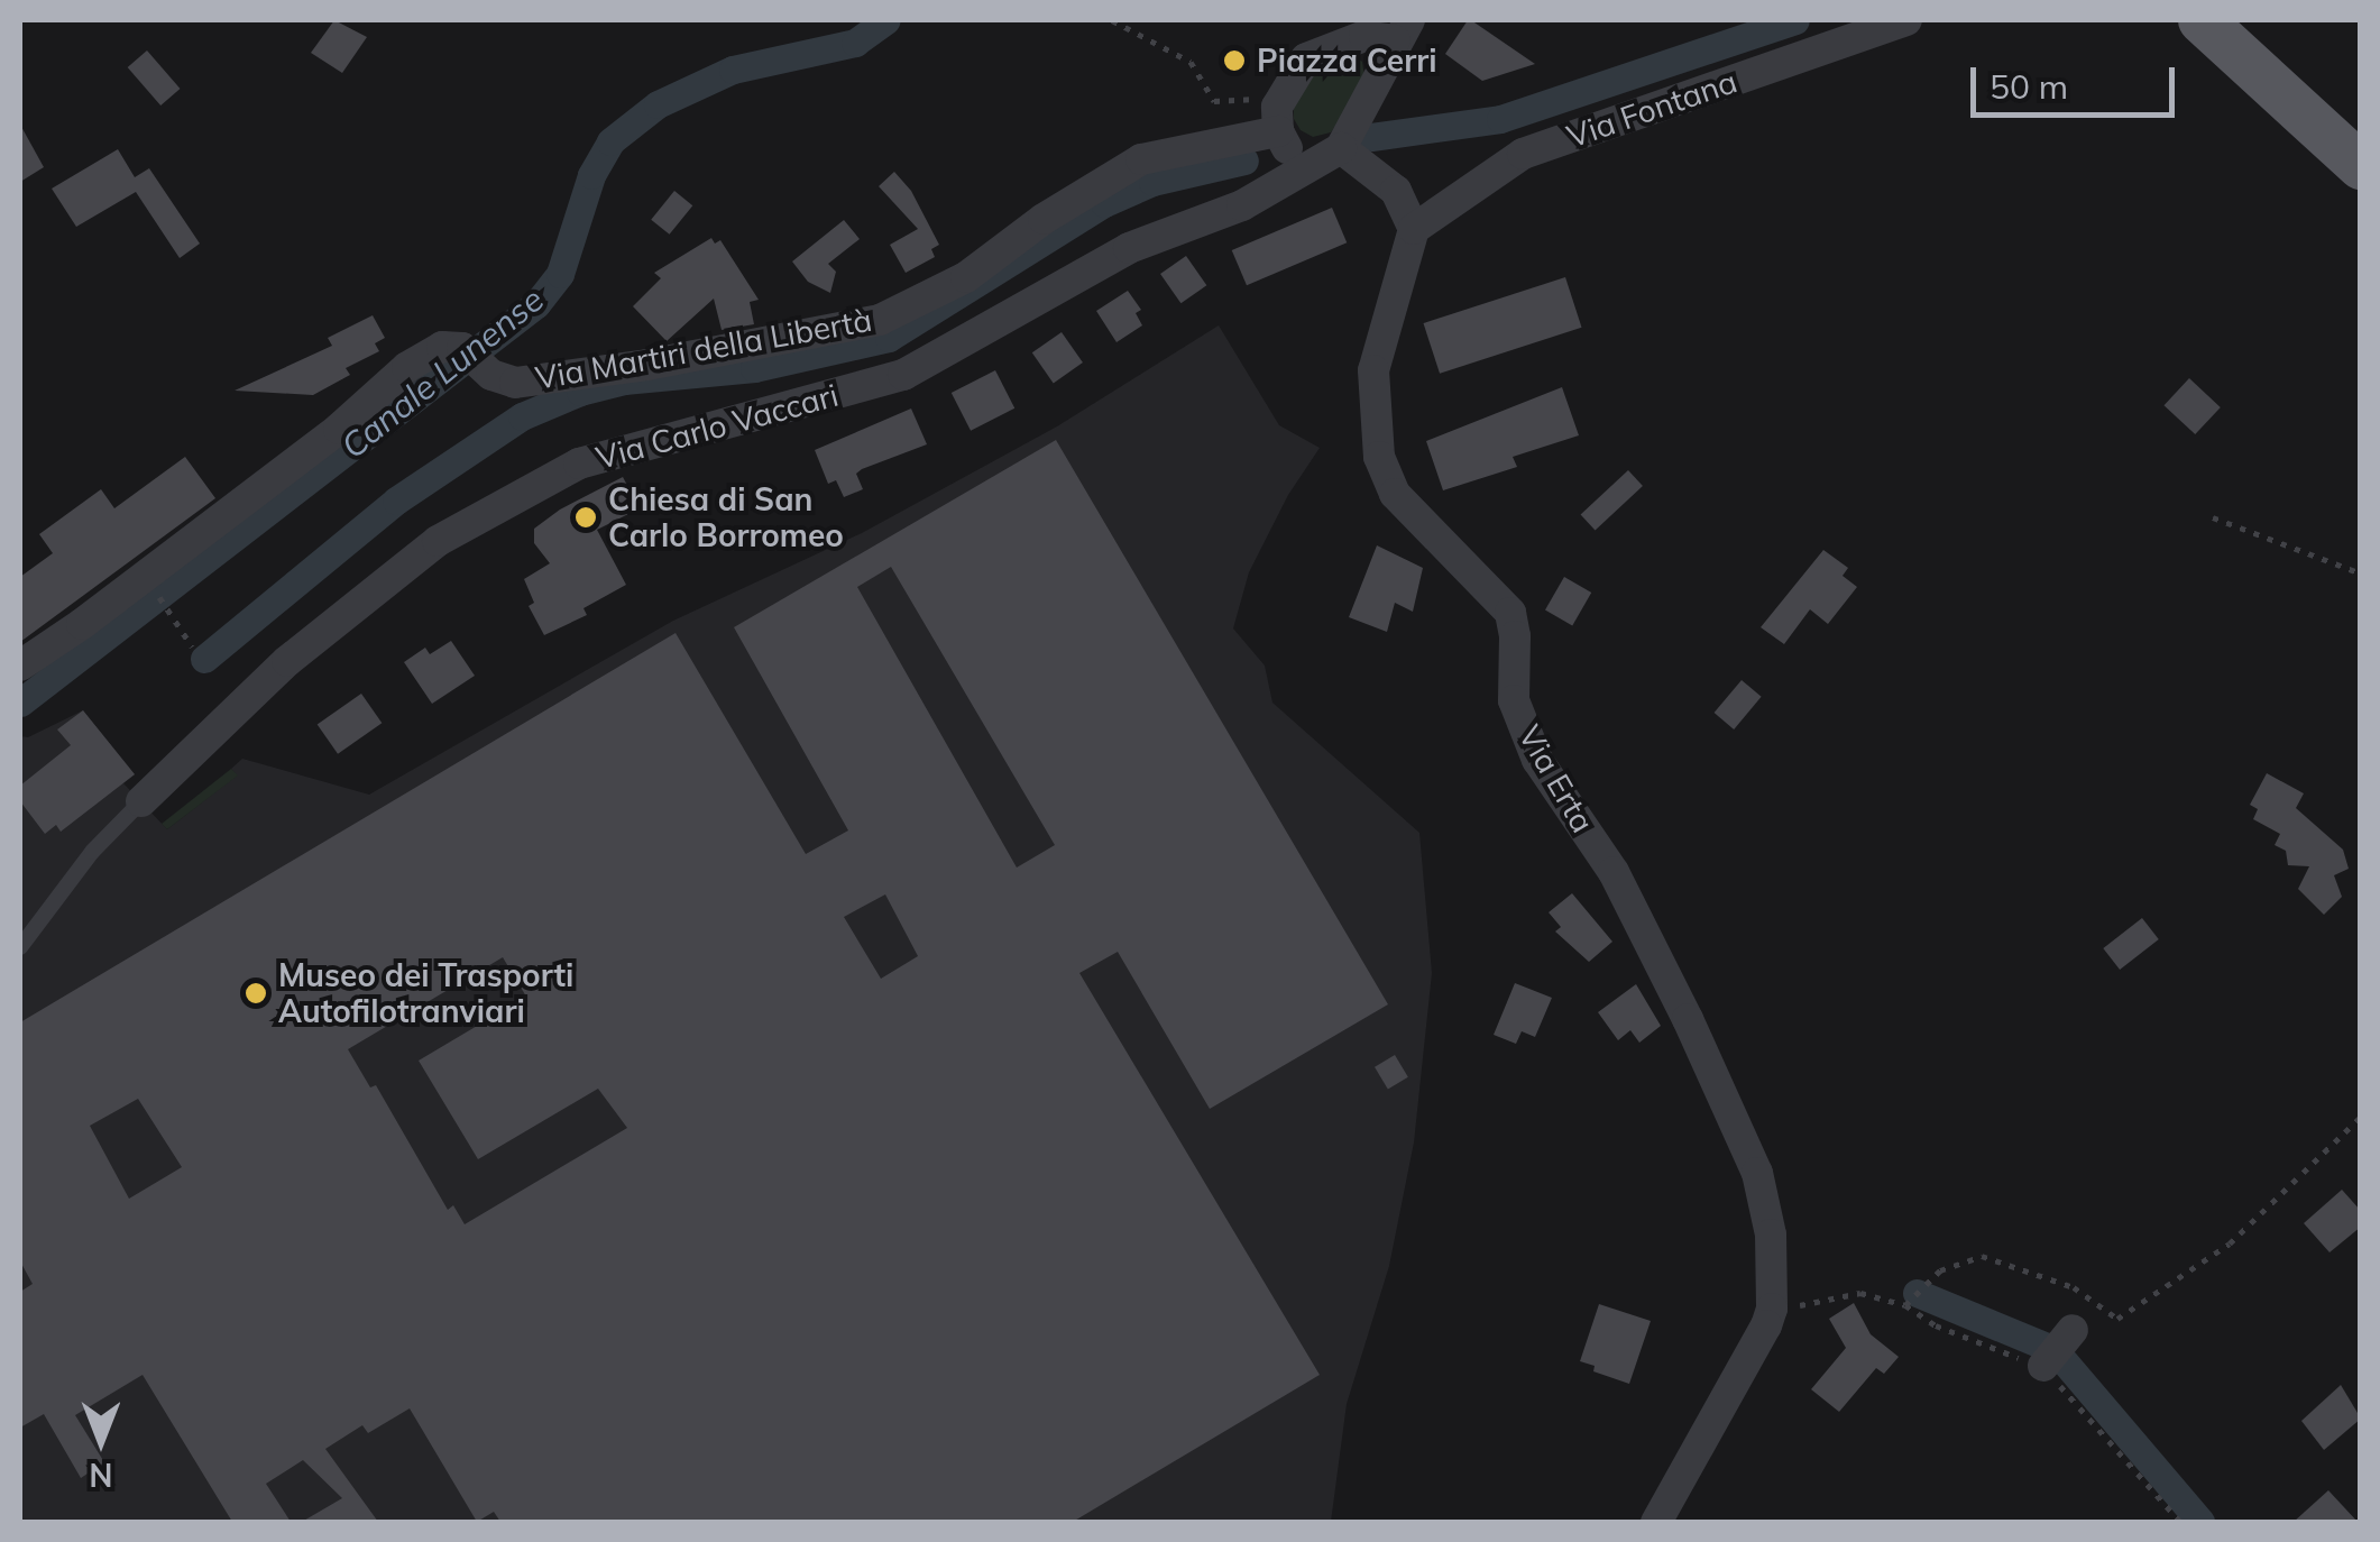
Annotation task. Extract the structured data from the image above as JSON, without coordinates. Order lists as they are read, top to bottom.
{
  "streets": {
    "street": [
      "Via Fontana",
      "Via Martiri della Libertà",
      "Via Carlo Vaccari",
      "Via Erta"
    ]
  },
  "crossings": [
    ["Via Fontana", "Via Erta"]
  ],
  "water": ["Canale Lunense"],
  "places": ["Piazza Cerri", "Chiesa di San Carlo Borromeo", "Museo dei Trasporti Autofilotranviari"],
  "scale_bar": "50 m",
  "north": "bottom"
}
